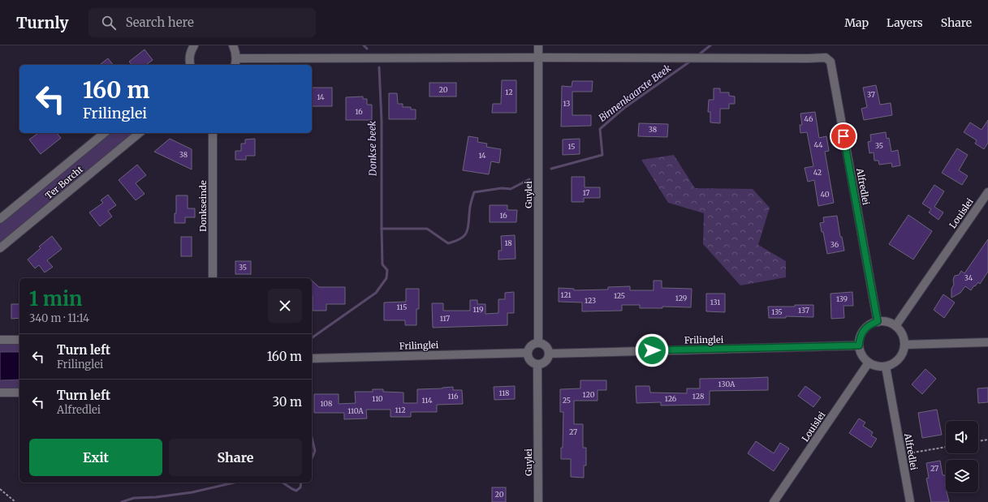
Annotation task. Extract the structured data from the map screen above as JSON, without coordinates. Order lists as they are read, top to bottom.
{
  "streets": {
    "street": [
      "Ter Borcht",
      "Alfredlei",
      "Guylei",
      "Donkseinde",
      "Louislei",
      "Frilinglei"
    ]
  },
  "crossings": [
    ["Alfredlei", "Guylei"],
    ["Alfredlei", "Louislei"],
    ["Alfredlei", "Frilinglei"],
    ["Guylei", "Frilinglei"],
    ["Louislei", "Frilinglei"]
  ],
  "water": ["Binnenkaarste Beek", "Donkse beek"],
  "house_numbers": [
    "20",
    "12",
    "37",
    "14",
    "13",
    "16",
    "46",
    "38",
    "44",
    "35",
    "15",
    "38",
    "14",
    "42",
    "17",
    "40",
    "16",
    "18",
    "36",
    "35",
    "34",
    "121",
    "125",
    "129",
    "139",
    "123",
    "131",
    "115",
    "119",
    "137",
    "135",
    "117",
    "130A",
    "118",
    "120",
    "116",
    "128",
    "110",
    "126",
    "114",
    "25",
    "108",
    "112",
    "110A",
    "27",
    "27",
    "20"
  ],
  "page": {
    "header": "Turnly",
    "search": "Search here",
    "nav": ["Map", "Layers", "Share"],
    "turn": ["160 m", "Frilinglei"],
    "heading": ["1 min", "340 m · 11:14"],
    "list": [
      {
        "name": "Turn left",
        "note": "Frilinglei",
        "value": "160 m"
      },
      {
        "name": "Turn left",
        "note": "Alfredlei",
        "value": "30 m"
      }
    ],
    "buttons": ["Exit", "Share"]
  }
}
